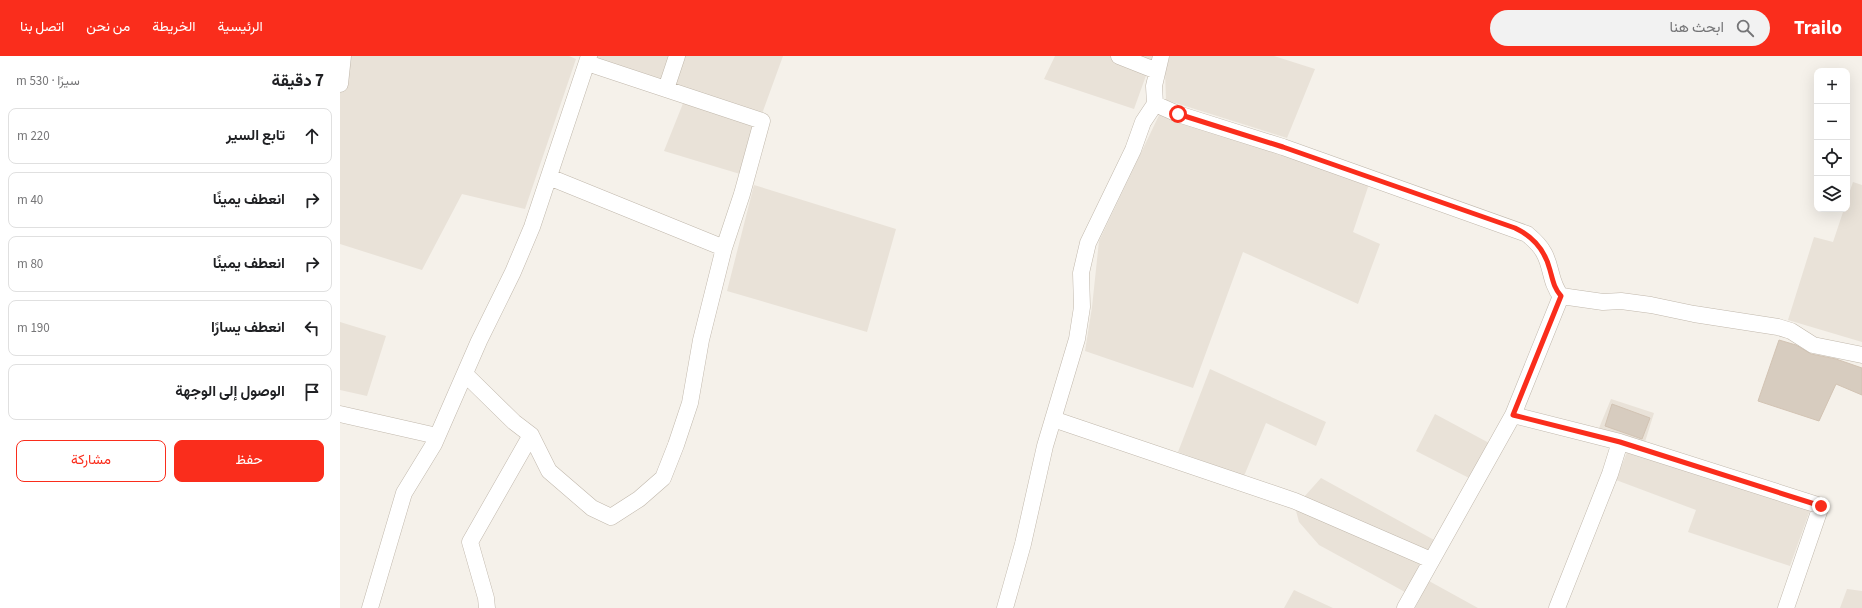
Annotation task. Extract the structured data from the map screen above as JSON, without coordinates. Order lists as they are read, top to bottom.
{
  "page": {
    "header": "Trailo",
    "search": "ابحث هنا",
    "nav": [
      "الرئيسية",
      "الخريطة",
      "من نحن",
      "اتصل بنا"
    ],
    "heading": ["7 دقيقة", "سيرًا · 530 m"],
    "map_buttons": ["+", "−"],
    "list": [
      ["تابع السير", "220 m"],
      ["انعطف يمينًا", "40 m"],
      ["انعطف يمينًا", "80 m"],
      ["انعطف يسارًا", "190 m"],
      "الوصول إلى الوجهة"
    ],
    "buttons": ["حفظ", "مشاركة"]
  }
}
